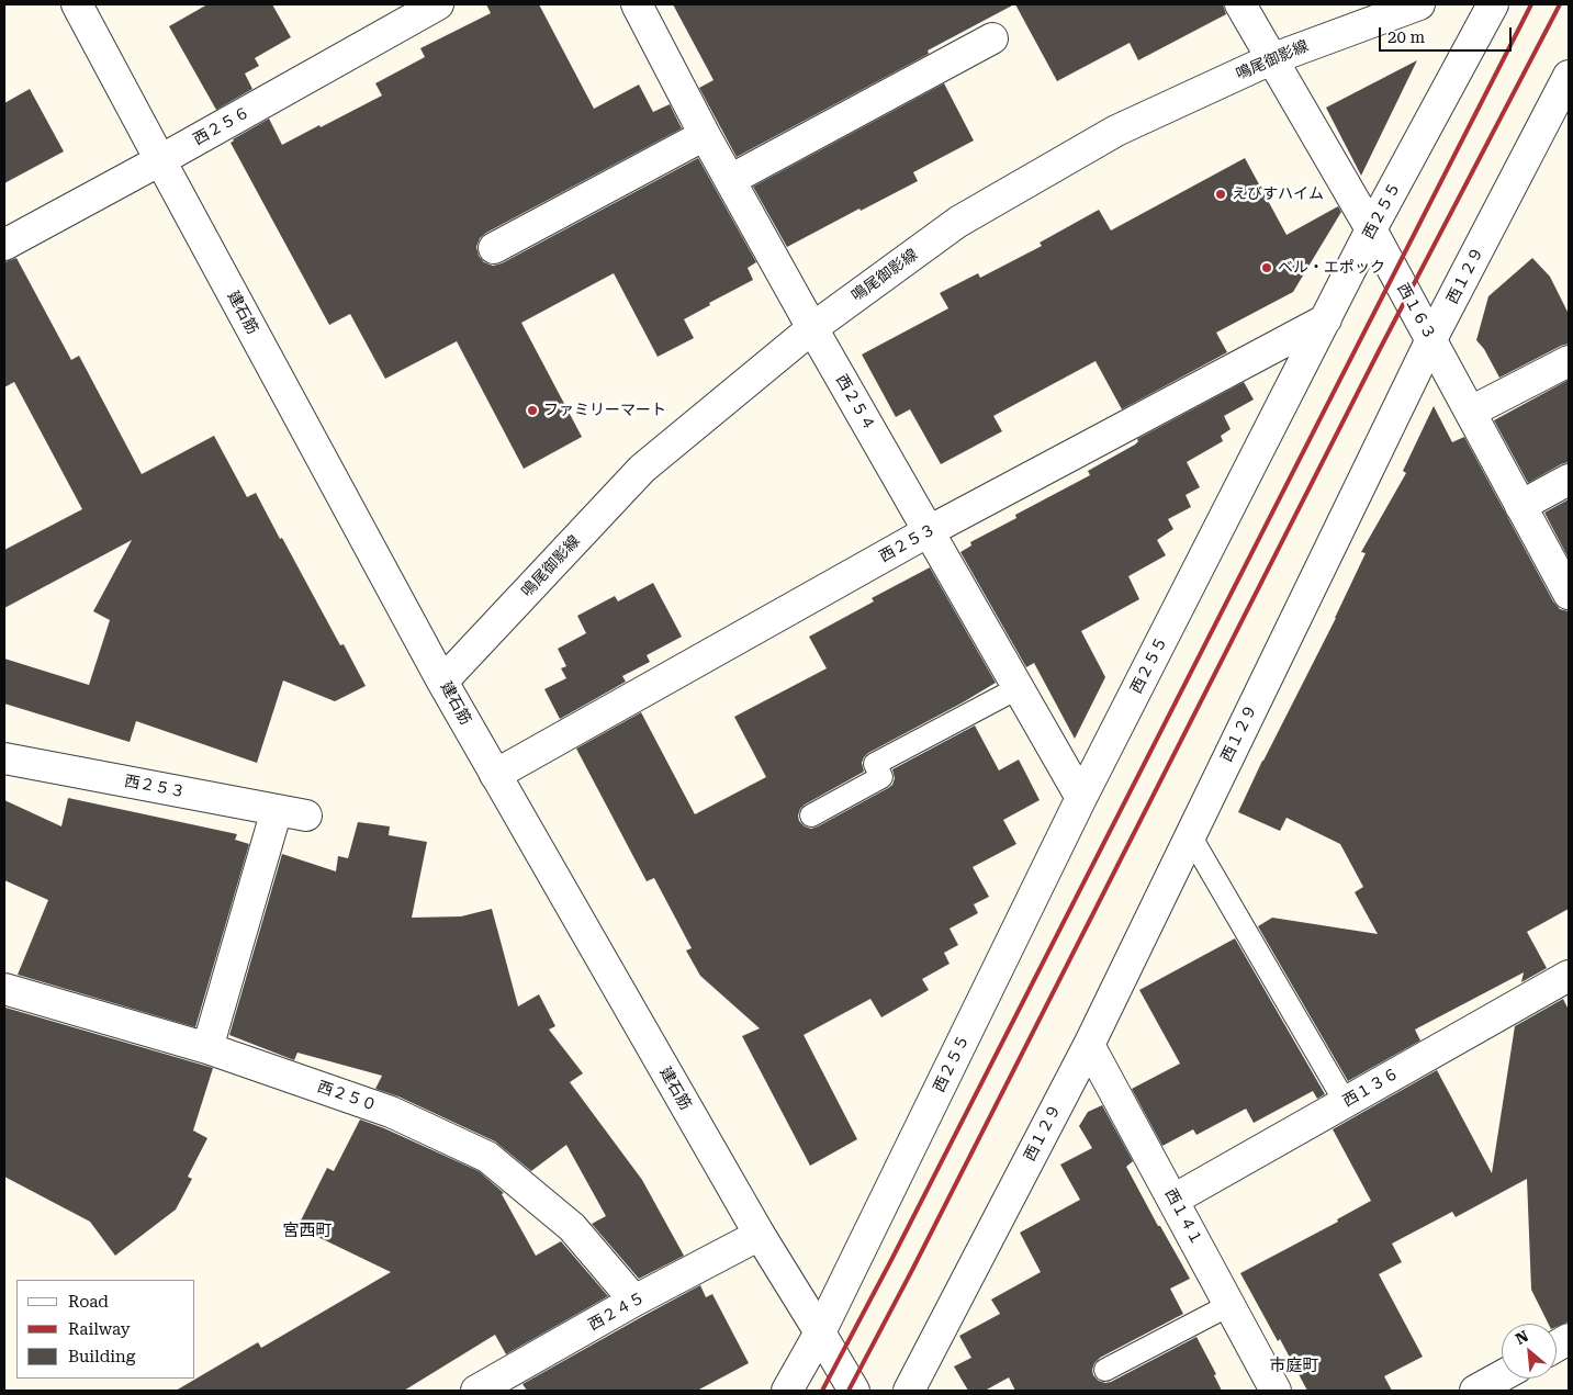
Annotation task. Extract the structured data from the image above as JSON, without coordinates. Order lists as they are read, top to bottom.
{
  "streets": {
    "street": [
      "鳴尾御影線",
      "西２５６",
      "西２５５",
      "西１２９",
      "西１６３",
      "建石筋",
      "西２５４",
      "西２５３",
      "西１３６",
      "西２５０",
      "西１４１",
      "西２４５"
    ]
  },
  "crossings": [
    ["鳴尾御影線", "西１６３"],
    ["鳴尾御影線", "建石筋"],
    ["鳴尾御影線", "西２５４"],
    ["西２５６", "建石筋"],
    ["西２５５", "西１６３"],
    ["西２５５", "建石筋"],
    ["西２５５", "西２５４"],
    ["西２５５", "西２５３"],
    ["西１２９", "西１６３"],
    ["西１２９", "西１４１"],
    ["建石筋", "西２５３"],
    ["建石筋", "西２４５"],
    ["西２５４", "西２５３"],
    ["西１３６", "西１４１"],
    ["西２５０", "西２４５"]
  ],
  "districts": ["宮西町", "市庭町"],
  "places": ["えびすハイム", "ベル・エポック", "ファミリーマート"],
  "legend": ["Road", "Railway", "Building"],
  "scale_bar": "20 m",
  "north": "top left"
}
